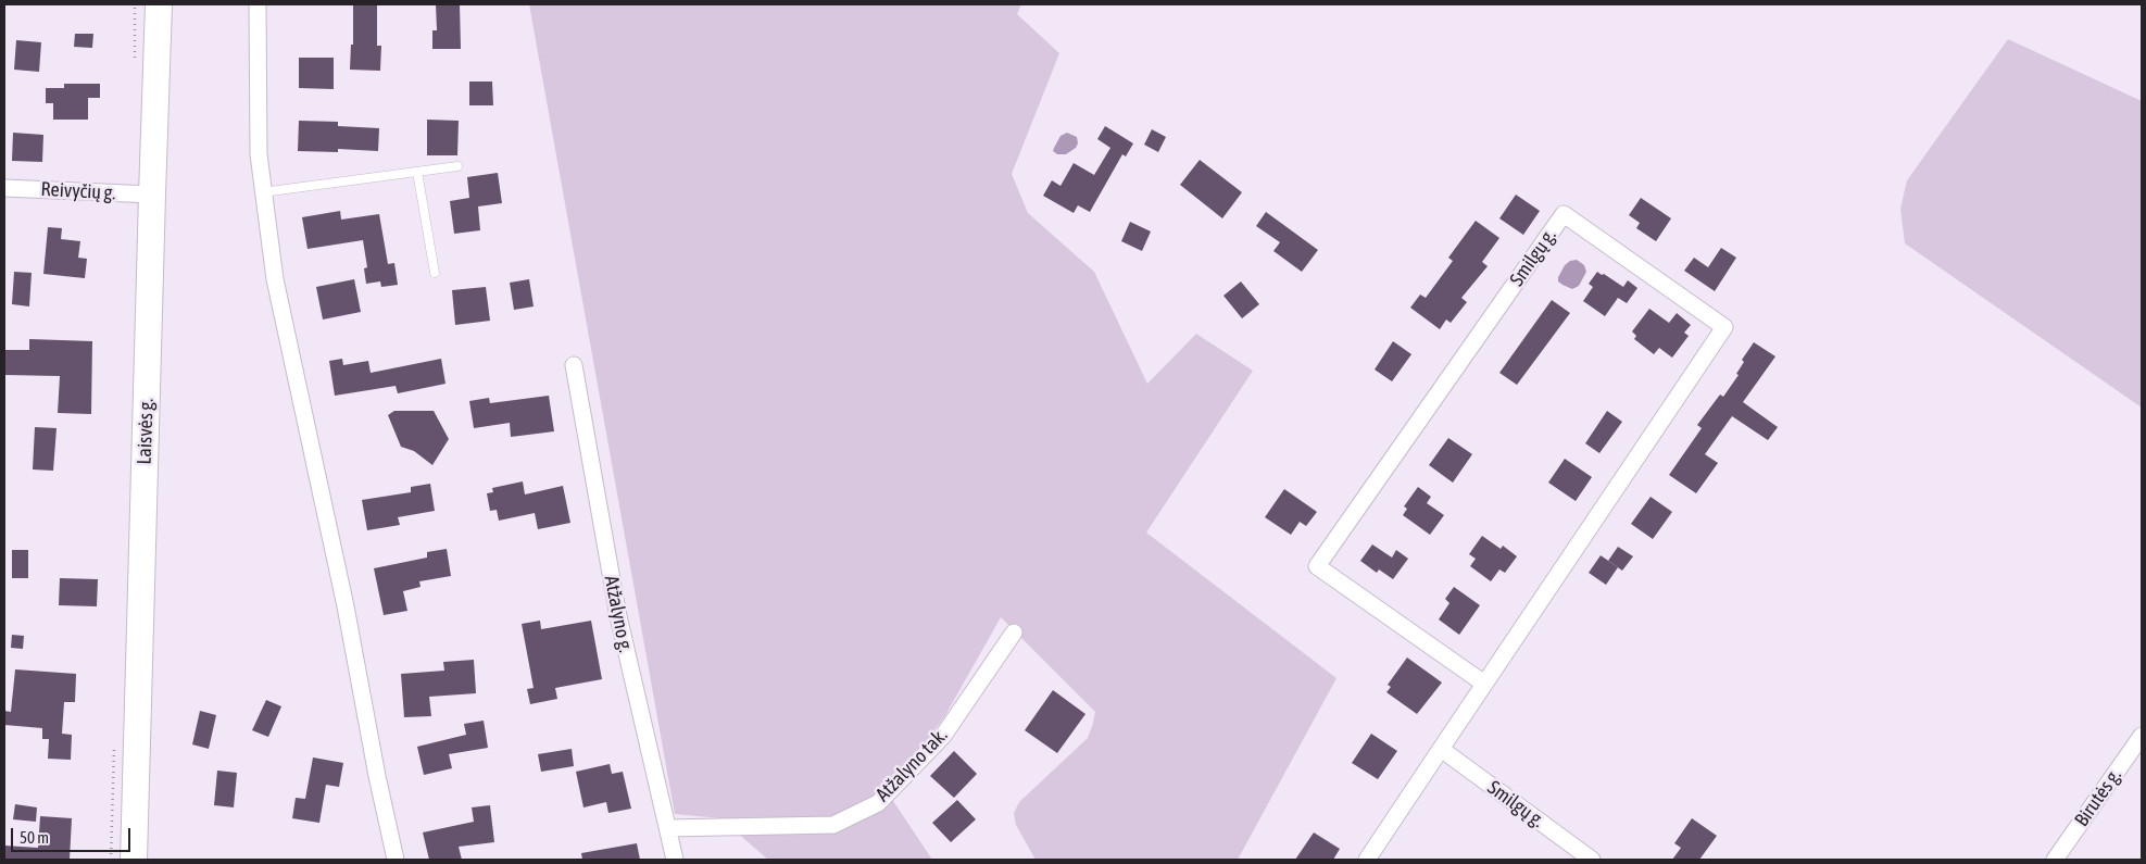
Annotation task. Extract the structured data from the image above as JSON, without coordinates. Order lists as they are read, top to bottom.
{
  "streets": {
    "main road": ["Laisvės g."],
    "street": [
      "Reivyčių g.",
      "Smilgų g.",
      "Atžalyno g.",
      "Atžalyno tak.",
      "Birutės g."
    ]
  },
  "crossings": [
    ["Reivyčių g.", "Laisvės g."],
    ["Atžalyno g.", "Atžalyno tak."]
  ],
  "scale_bar": "50 m"
}
